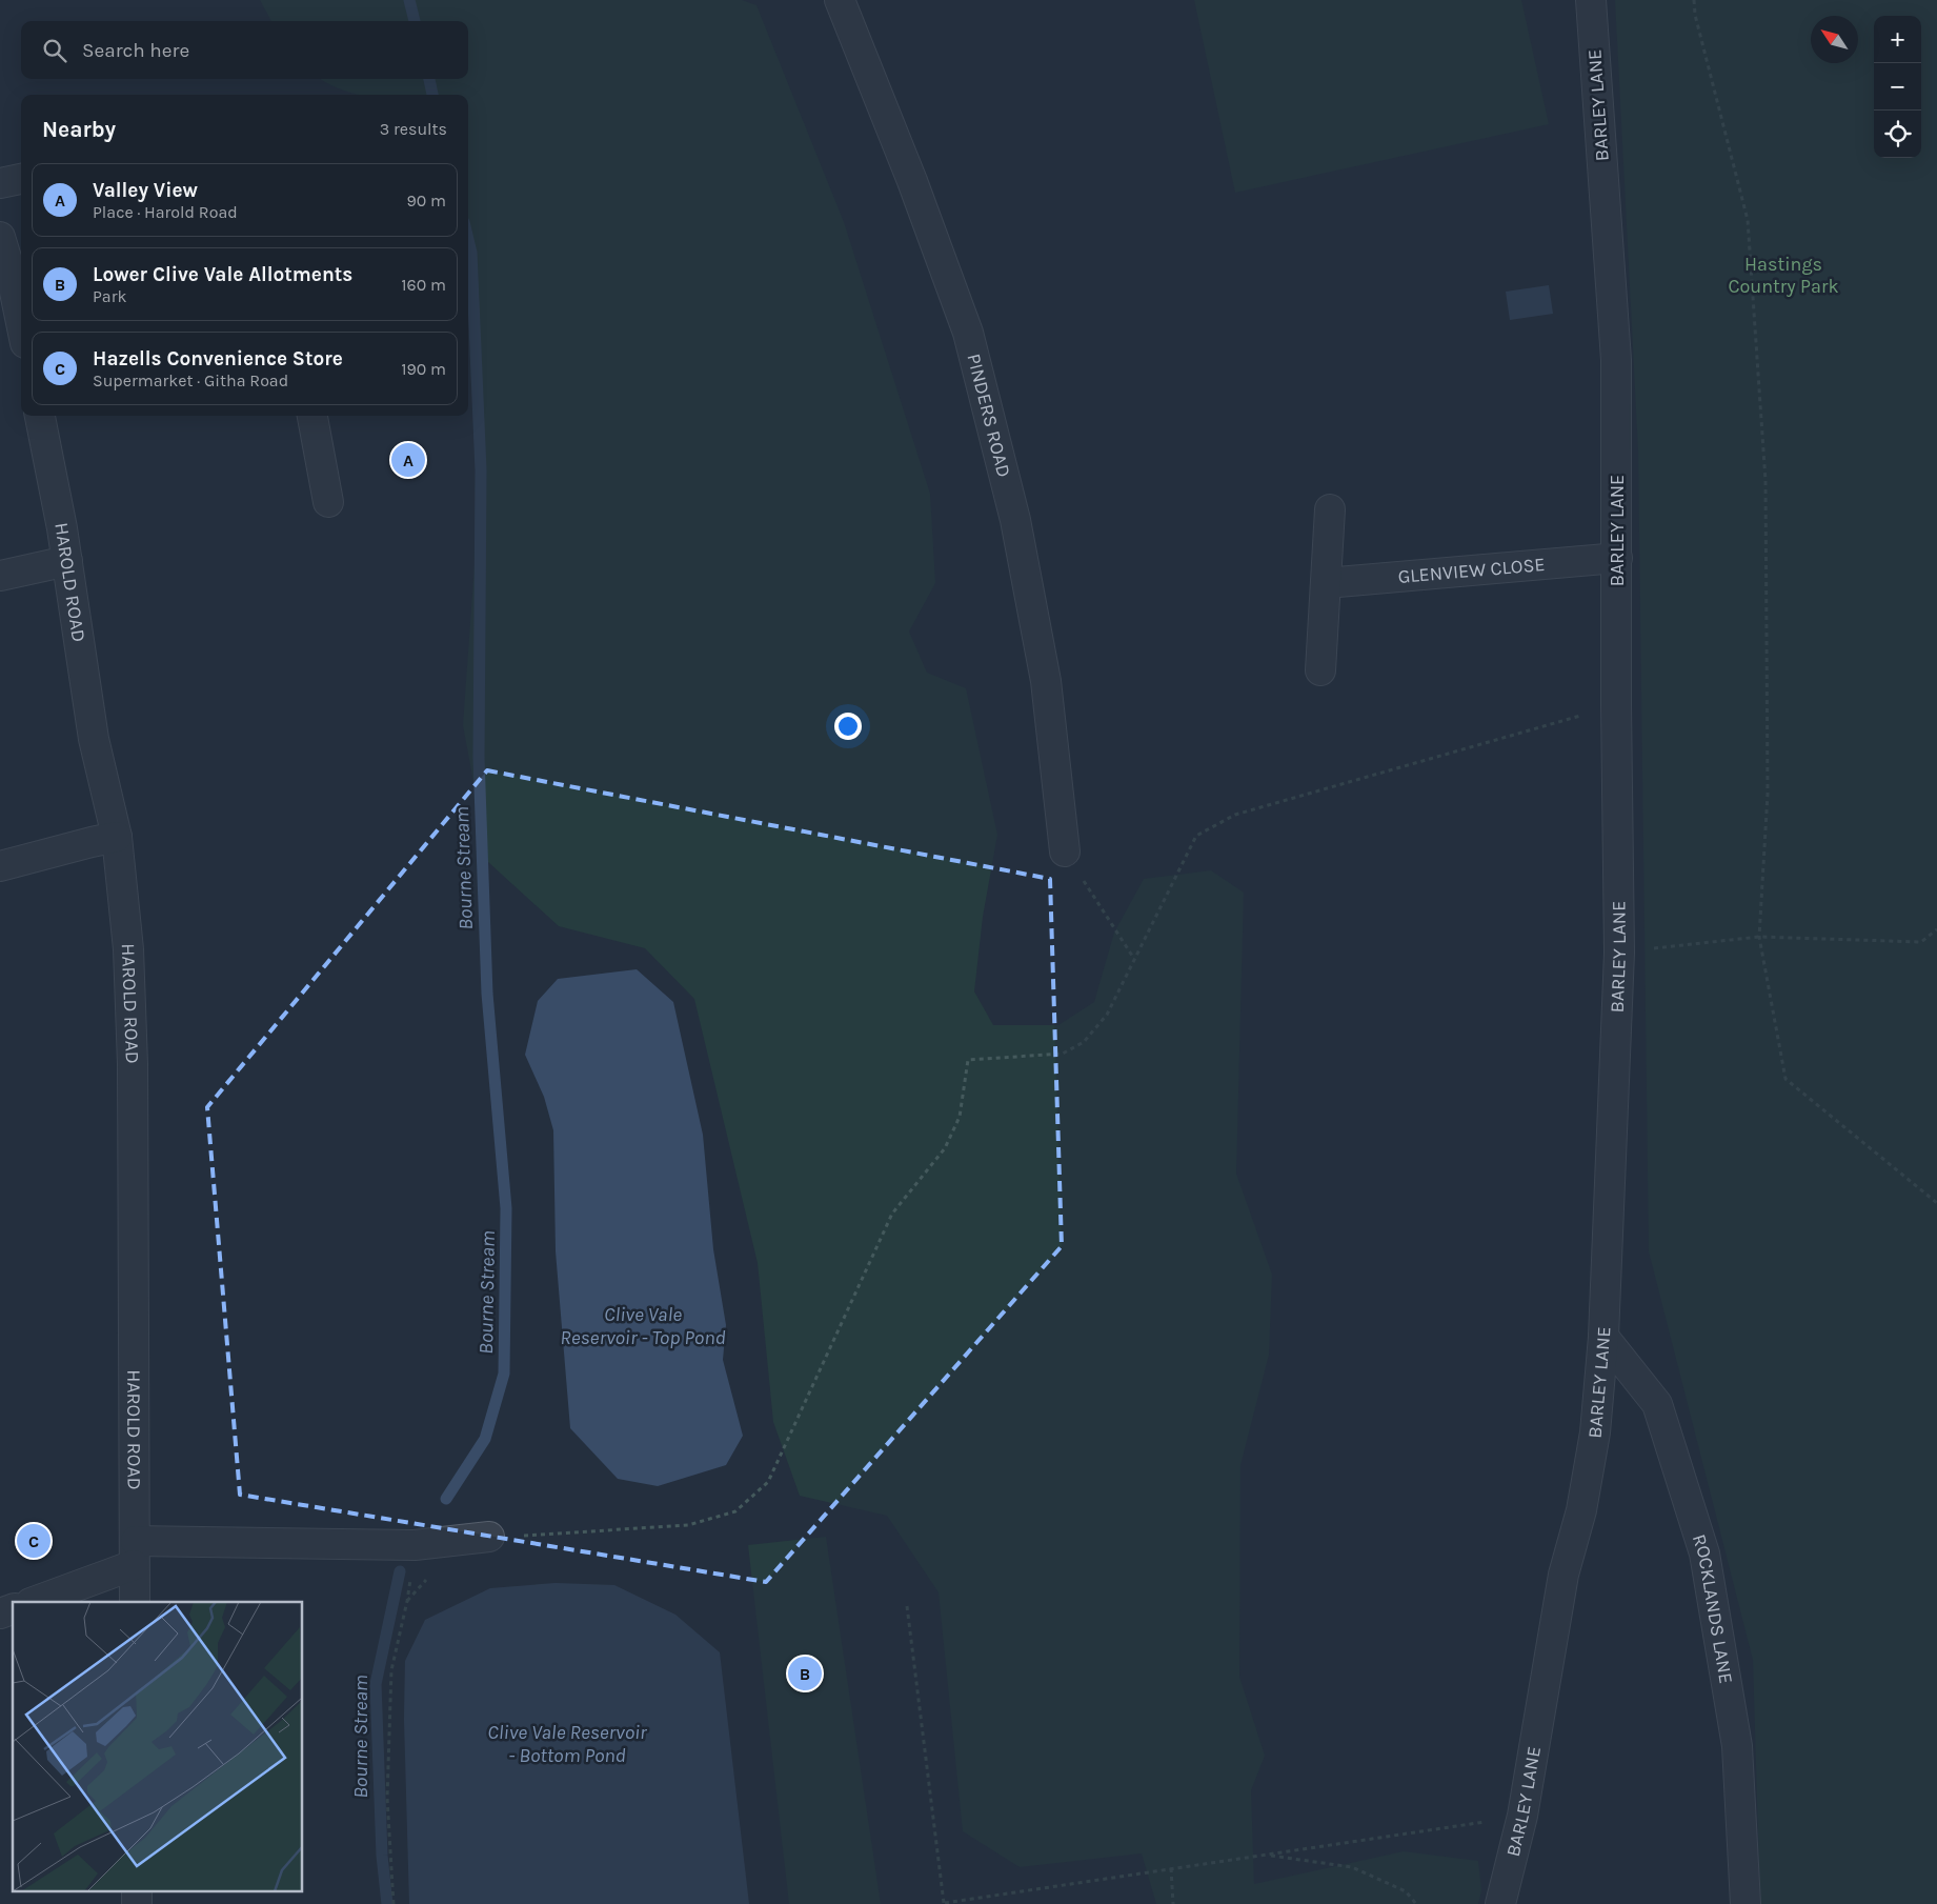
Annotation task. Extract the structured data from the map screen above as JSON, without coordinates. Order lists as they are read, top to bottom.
{
  "streets": {
    "street": [
      "BARLEY LANE",
      "PINDERS ROAD",
      "GLENVIEW CLOSE",
      "HAROLD ROAD",
      "ROCKLANDS LANE"
    ]
  },
  "crossings": [
    ["BARLEY LANE", "GLENVIEW CLOSE"],
    ["BARLEY LANE", "ROCKLANDS LANE"]
  ],
  "water": ["Bourne Stream", "Clive Vale Reservoir - Top Pond", "Clive Vale Reservoir - Bottom Pond"],
  "parks": ["Hastings Country Park"],
  "north": "top left",
  "page": {
    "map_buttons": ["+", "−"],
    "search": "Search here",
    "heading": ["Nearby", "3 results"],
    "list": [
      {
        "mark": "A",
        "name": "Valley View",
        "note": "Place · Harold Road",
        "value": "90 m"
      },
      {
        "mark": "B",
        "name": "Lower Clive Vale Allotments",
        "note": "Park",
        "value": "160 m"
      },
      {
        "mark": "C",
        "name": "Hazells Convenience Store",
        "note": "Supermarket · Githa Road",
        "value": "190 m"
      }
    ],
    "pins": ["A", "C", "B"]
  }
}
